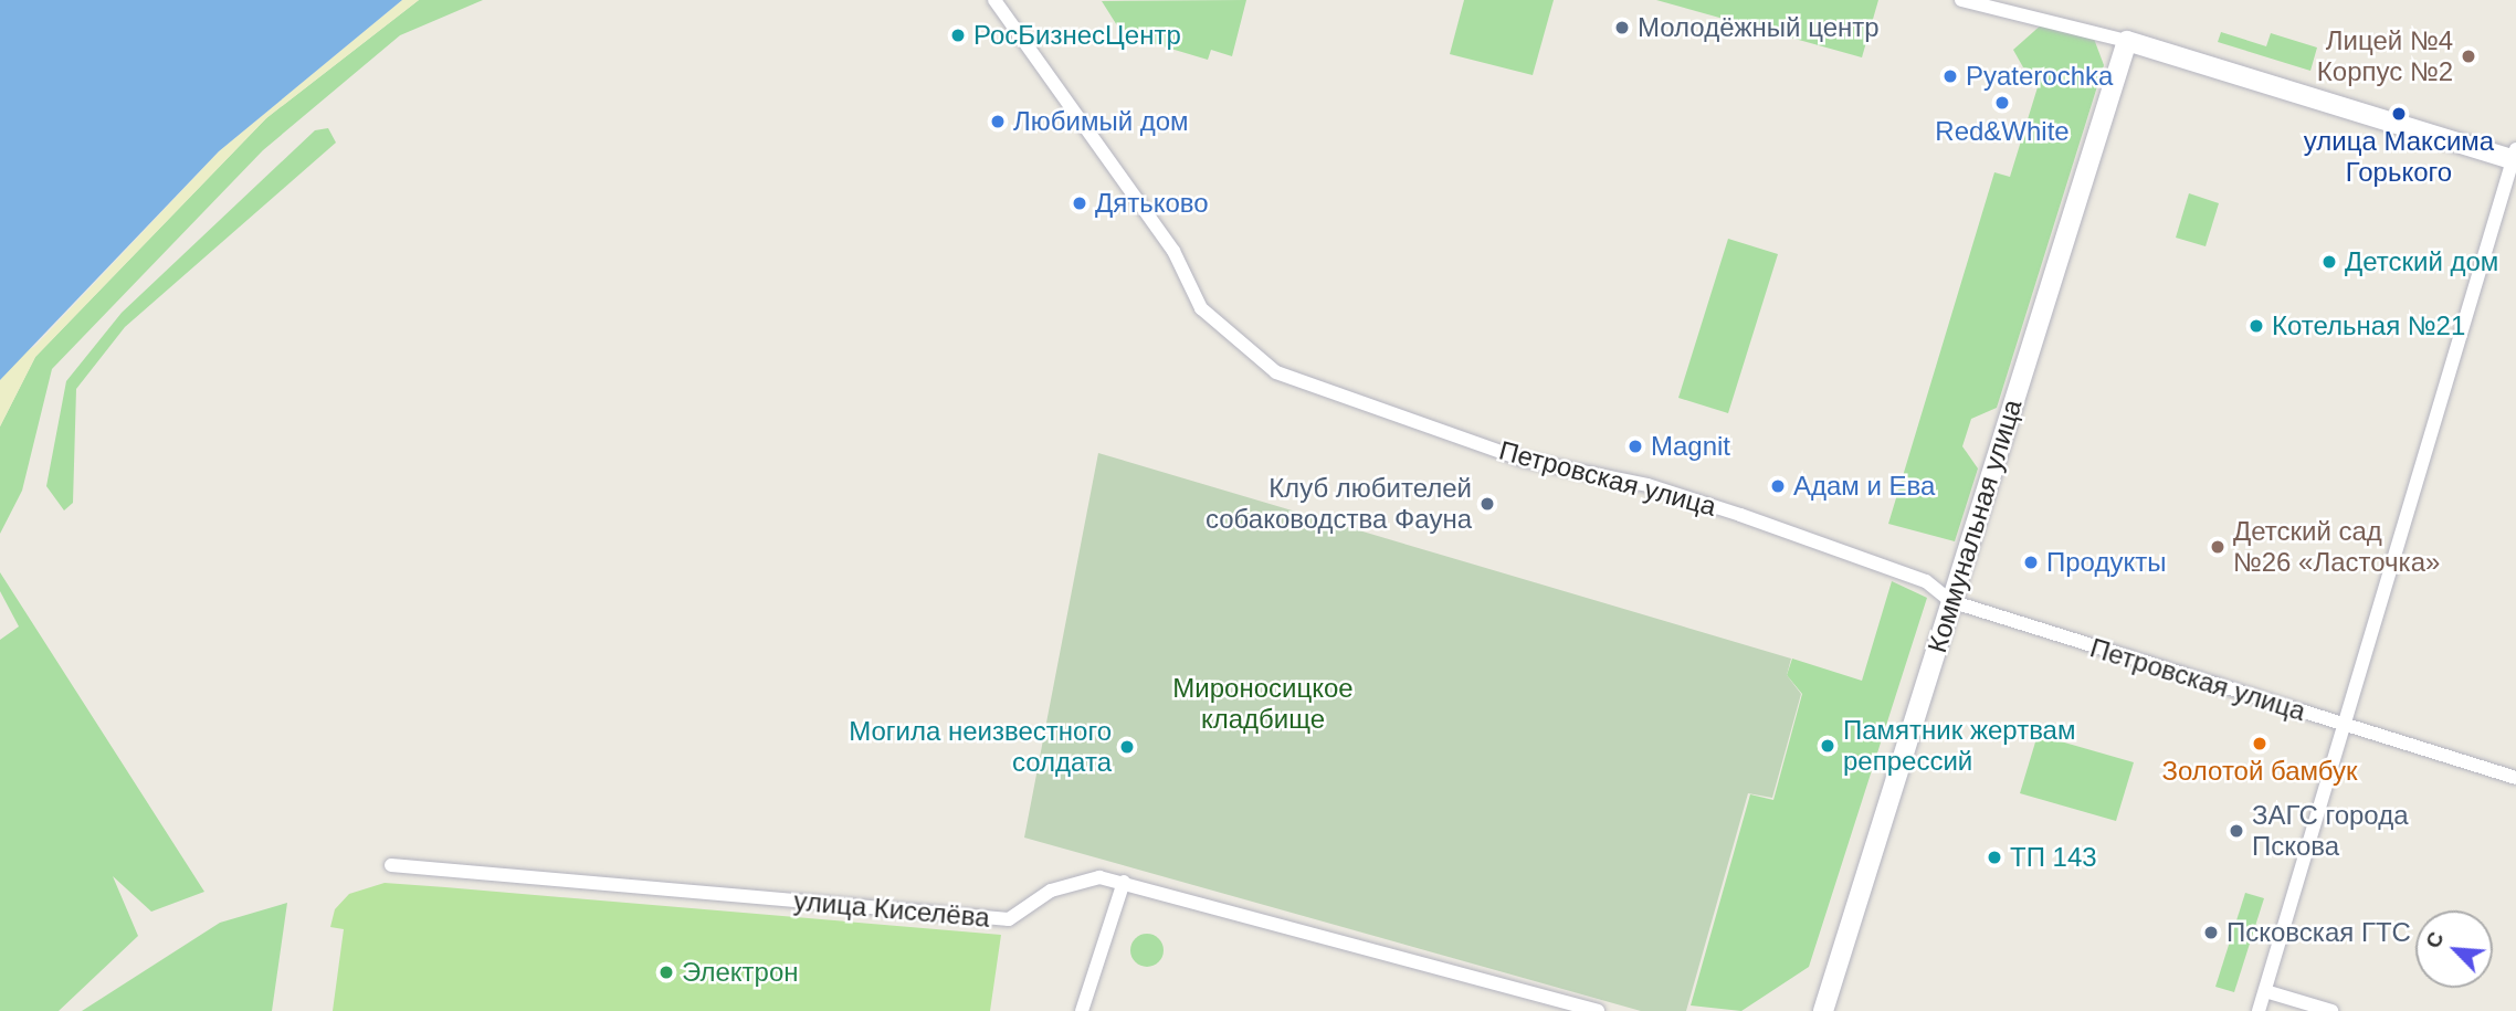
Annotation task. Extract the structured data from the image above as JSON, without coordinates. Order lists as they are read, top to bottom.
{
  "streets": {
    "main road": ["Коммунальная улица"],
    "street": ["Петровская улица", "улица Киселёва"]
  },
  "crossings": [
    ["Петровская улица", "Коммунальная улица"]
  ],
  "parks": ["Мироносицкое кладбище"],
  "places": [
    "Молодёжный центр",
    "РосБизнесЦентр",
    "Лицей №4 Корпус №2",
    "Pyaterochka",
    "Red&White",
    "улица Максима Горького",
    "Любимый дом",
    "Дятьково",
    "Детский дом",
    "Котельная №21",
    "Magnit",
    "Адам и Ева",
    "Клуб любителей собаководства Фауна",
    "Детский сад №26 «Ласточка»",
    "Продукты",
    "Золотой бамбук",
    "Памятник жертвам репрессий",
    "Могила неизвестного солдата",
    "ЗАГС города Пскова",
    "ТП 143",
    "Псковская ГТС",
    "Электрон"
  ],
  "north": "top left"
}
